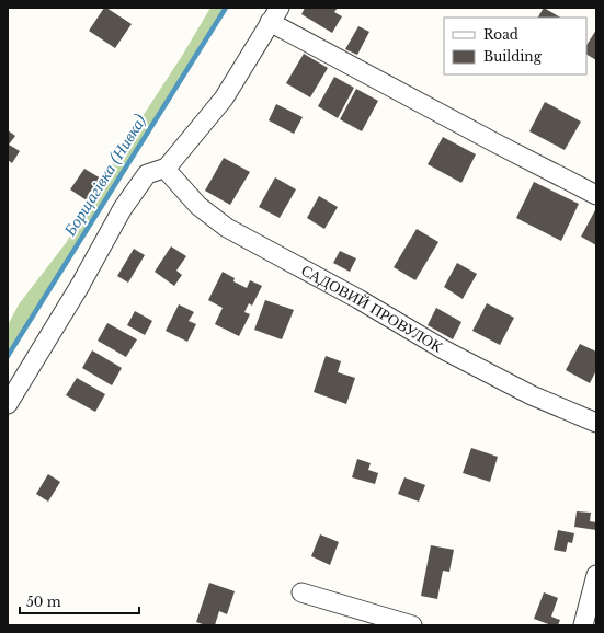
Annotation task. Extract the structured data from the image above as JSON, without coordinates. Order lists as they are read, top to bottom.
{
  "streets": {
    "street": ["САДОВИЙ ПРОВУЛОК"]
  },
  "water": ["Борщагівка (Нивка)"],
  "legend": ["Road", "Building"],
  "scale_bar": "50 m"
}
